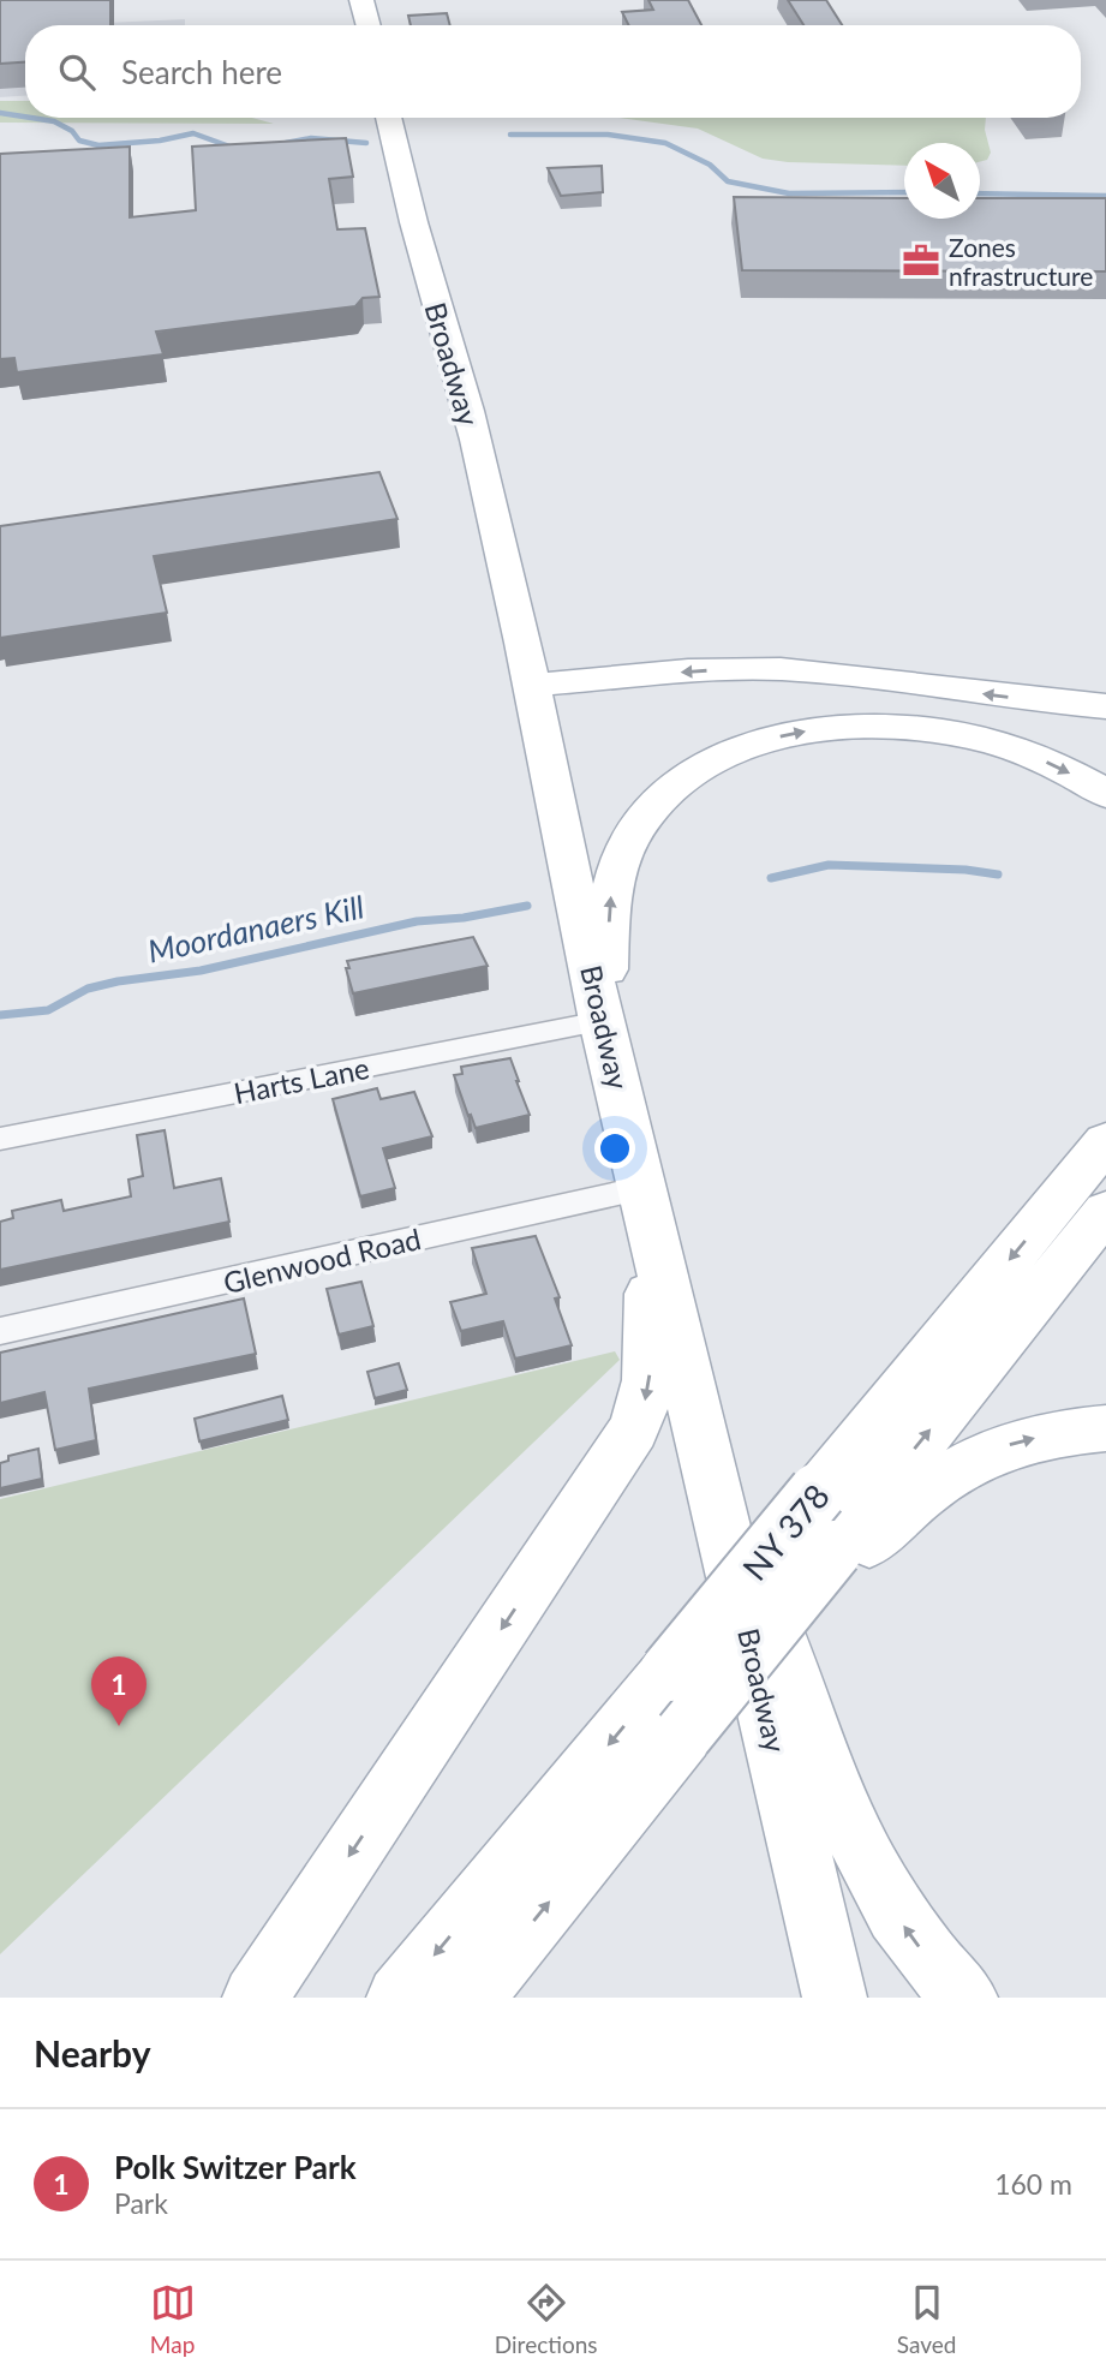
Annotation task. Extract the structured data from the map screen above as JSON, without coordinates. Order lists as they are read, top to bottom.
{
  "streets": {
    "main road": ["Broadway", "NY 378"],
    "street": ["Harts Lane", "Glenwood Road"]
  },
  "crossings": [
    ["Broadway", "Harts Lane"],
    ["Broadway", "Glenwood Road"]
  ],
  "water": ["Moordanaers Kill"],
  "places": {
    "office": ["Zones nfrastructure"]
  },
  "north": "top left",
  "page": {
    "search": "Search here",
    "pins": "1",
    "heading": "Nearby",
    "list": [
      {
        "mark": "1",
        "name": "Polk Switzer Park",
        "note": "Park",
        "value": "160 m"
      }
    ],
    "nav": ["Map", "Directions", "Saved"]
  }
}
